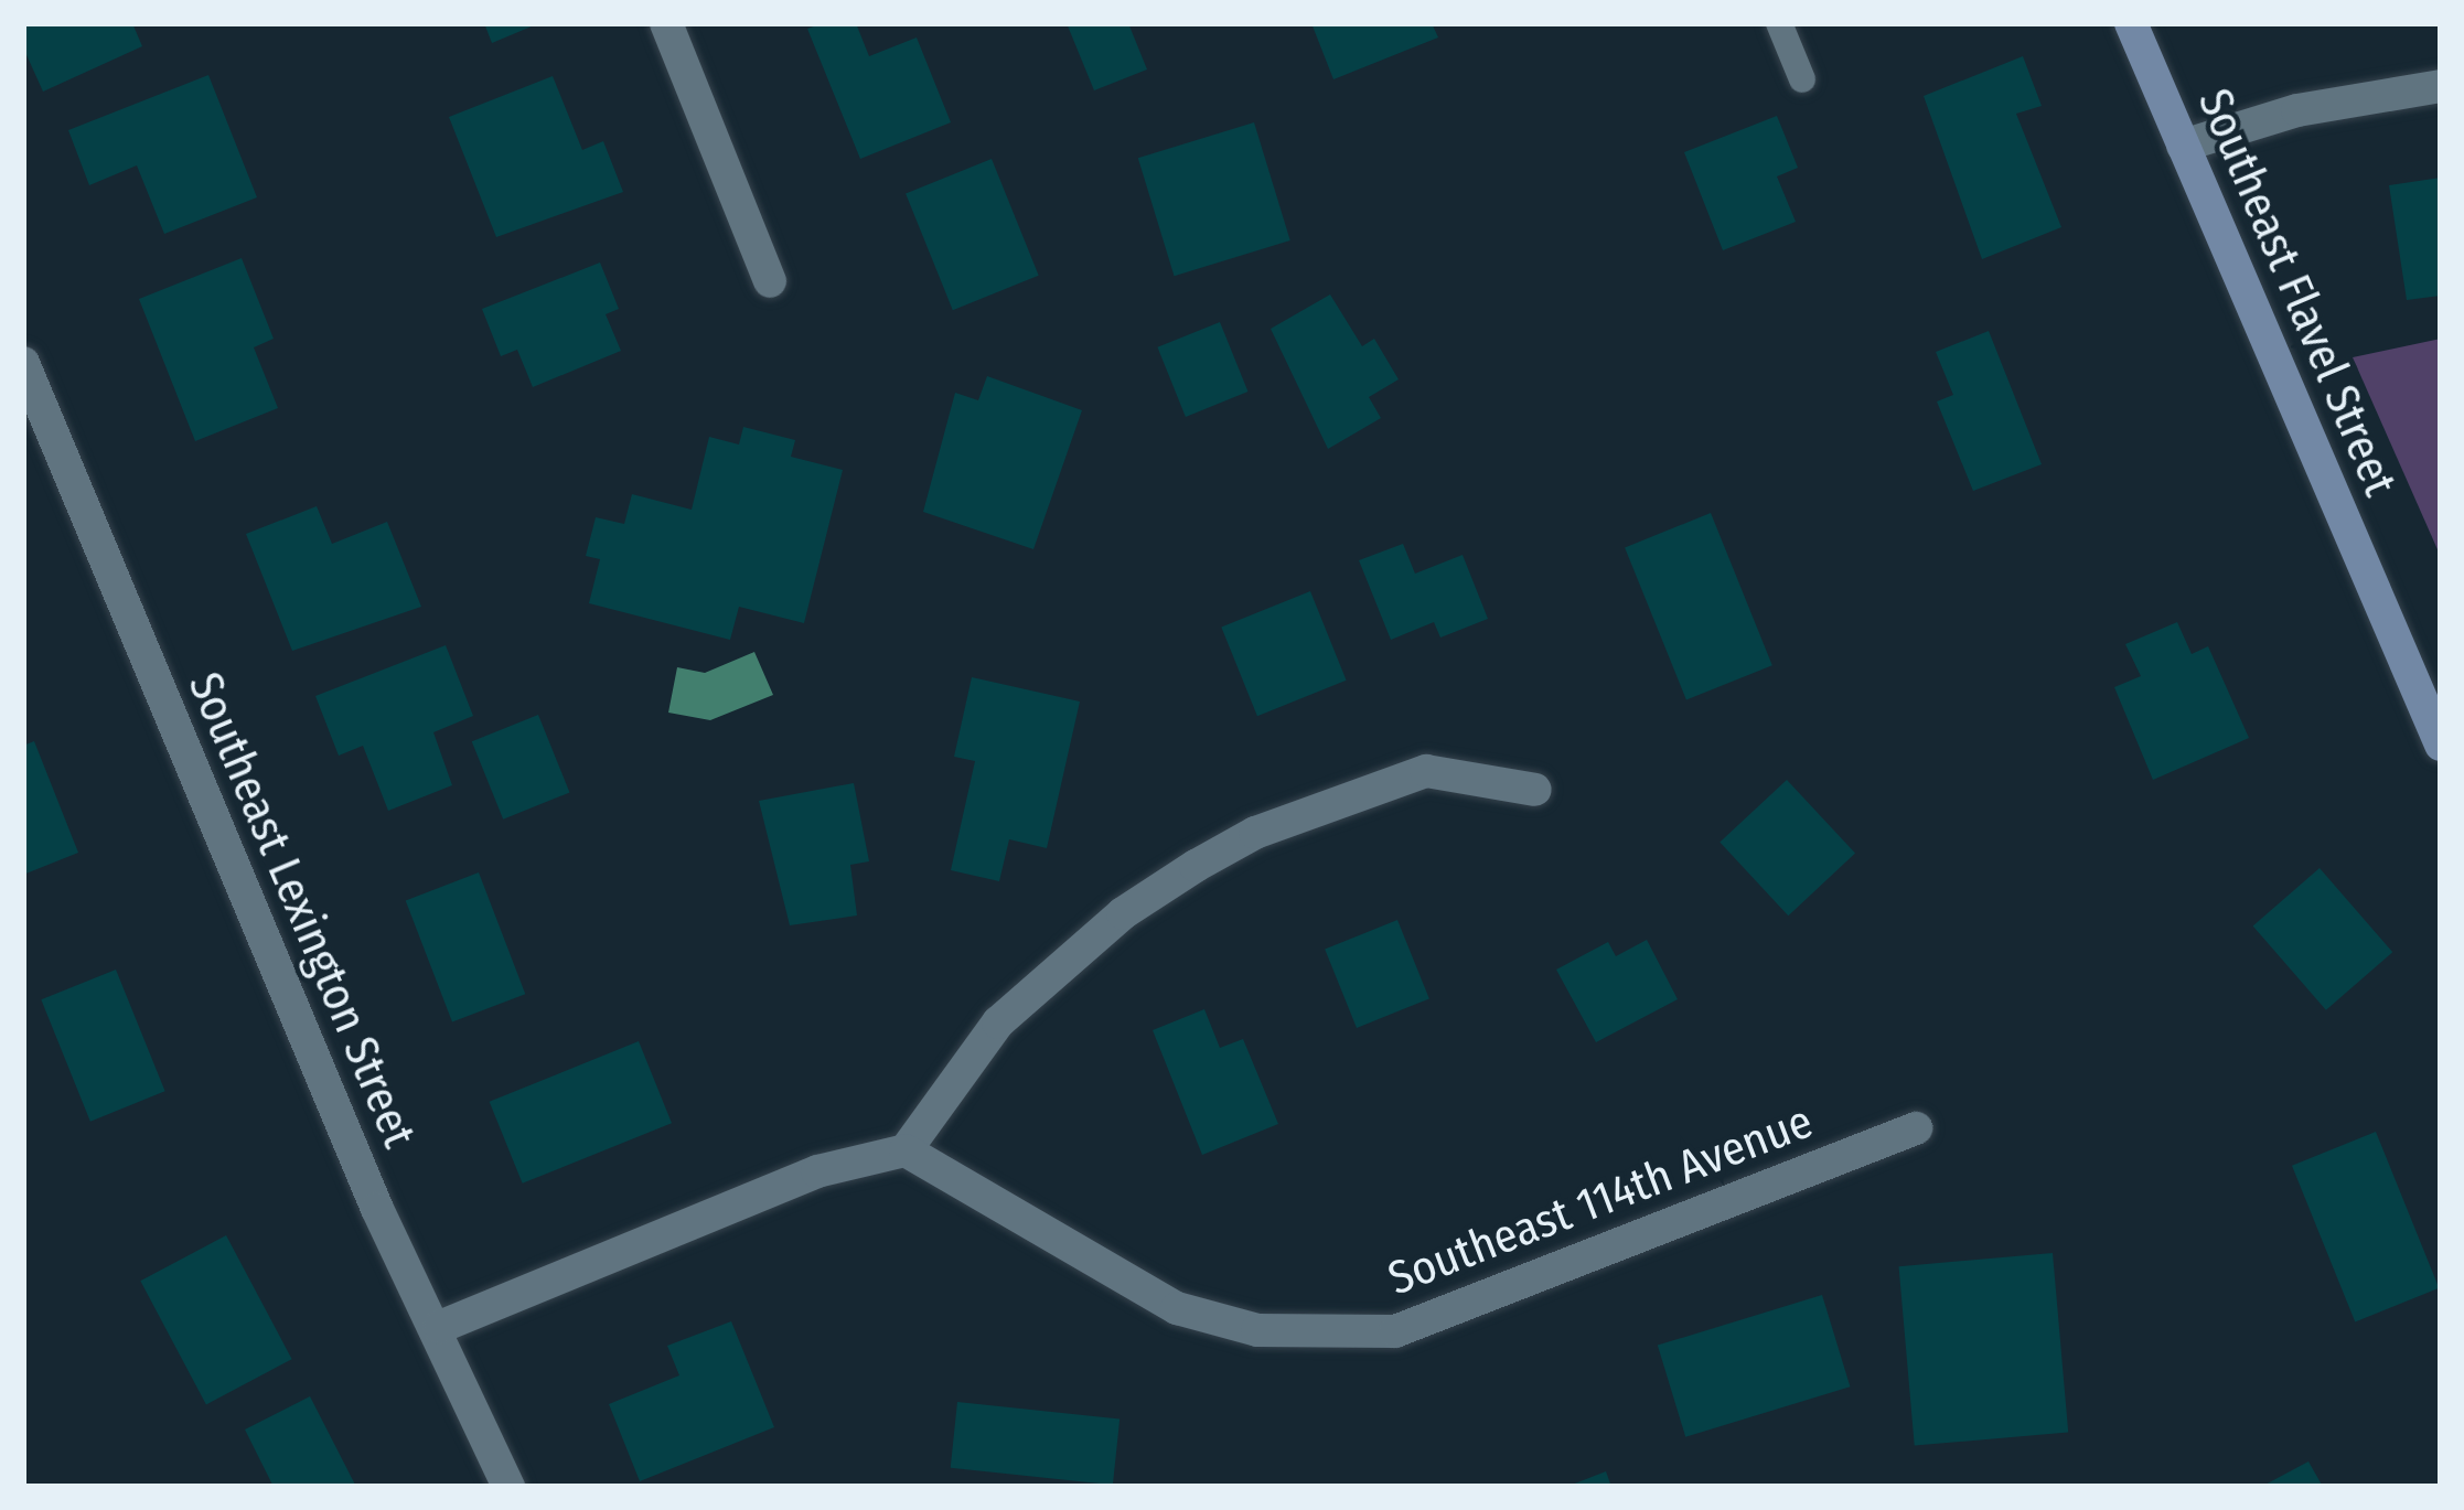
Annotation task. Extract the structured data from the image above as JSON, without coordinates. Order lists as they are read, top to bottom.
{
  "streets": {
    "street": ["Southeast Flavel Street", "Southeast Lexington Street", "Southeast 114th Avenue"]
  }
}
